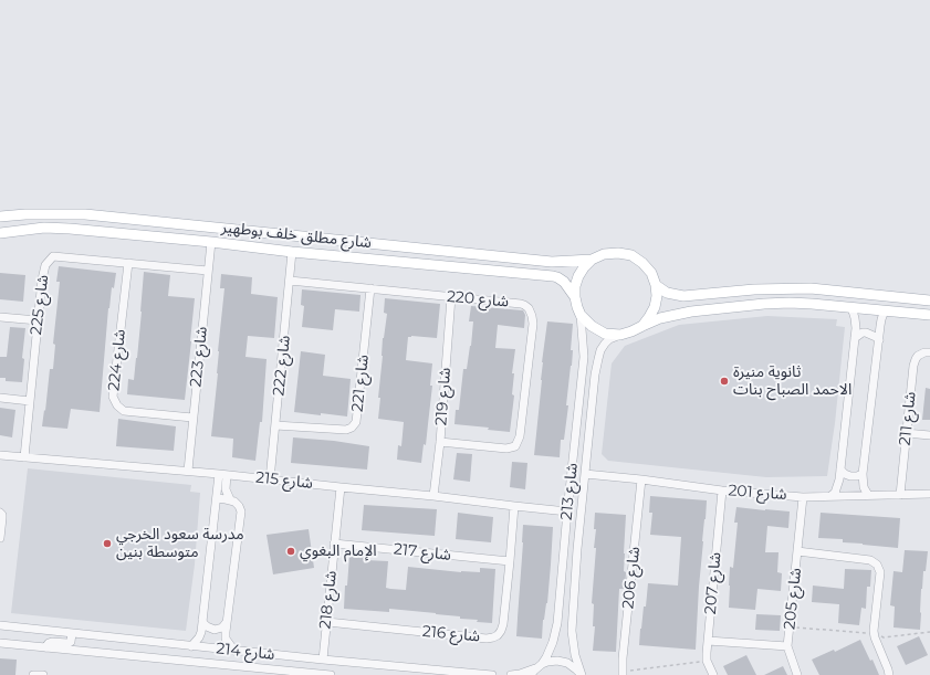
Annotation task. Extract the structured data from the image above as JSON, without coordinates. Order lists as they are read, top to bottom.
{
  "streets": {
    "main road": ["شارع مطلق خلف بوطهير"],
    "street": [
      "شارع 220",
      "شارع 225",
      "شارع 223",
      "شارع 224",
      "شارع 222",
      "شارع 221",
      "شارع 219",
      "شارع 211",
      "شارع 215",
      "شارع 213",
      "شارع 201",
      "شارع 217",
      "شارع 206",
      "شارع 207",
      "شارع 205",
      "شارع 218",
      "شارع 216",
      "شارع 214"
    ]
  },
  "crossings": [
    ["شارع مطلق خلف بوطهير", "شارع 223"],
    ["شارع مطلق خلف بوطهير", "شارع 222"],
    ["شارع مطلق خلف بوطهير", "شارع 213"],
    ["شارع 220", "شارع 222"],
    ["شارع 220", "شارع 221"],
    ["شارع 220", "شارع 219"],
    ["شارع 225", "شارع 223"],
    ["شارع 225", "شارع 224"],
    ["شارع 225", "شارع 215"],
    ["شارع 223", "شارع 224"],
    ["شارع 223", "شارع 215"],
    ["شارع 222", "شارع 221"],
    ["شارع 222", "شارع 215"],
    ["شارع 219", "شارع 215"],
    ["شارع 211", "شارع 201"],
    ["شارع 215", "شارع 213"],
    ["شارع 215", "شارع 218"],
    ["شارع 215", "شارع 216"],
    ["شارع 213", "شارع 201"],
    ["شارع 201", "شارع 206"],
    ["شارع 201", "شارع 207"],
    ["شارع 201", "شارع 205"],
    ["شارع 217", "شارع 218"],
    ["شارع 217", "شارع 216"],
    ["شارع 207", "شارع 205"],
    ["شارع 218", "شارع 216"],
    ["شارع 218", "شارع 214"]
  ],
  "places": ["ثانوية منيرة الاحمد الصباح بنات", "مدرسة سعود الخرجي متوسطة بنين", "الإمام البغوي"]
}
